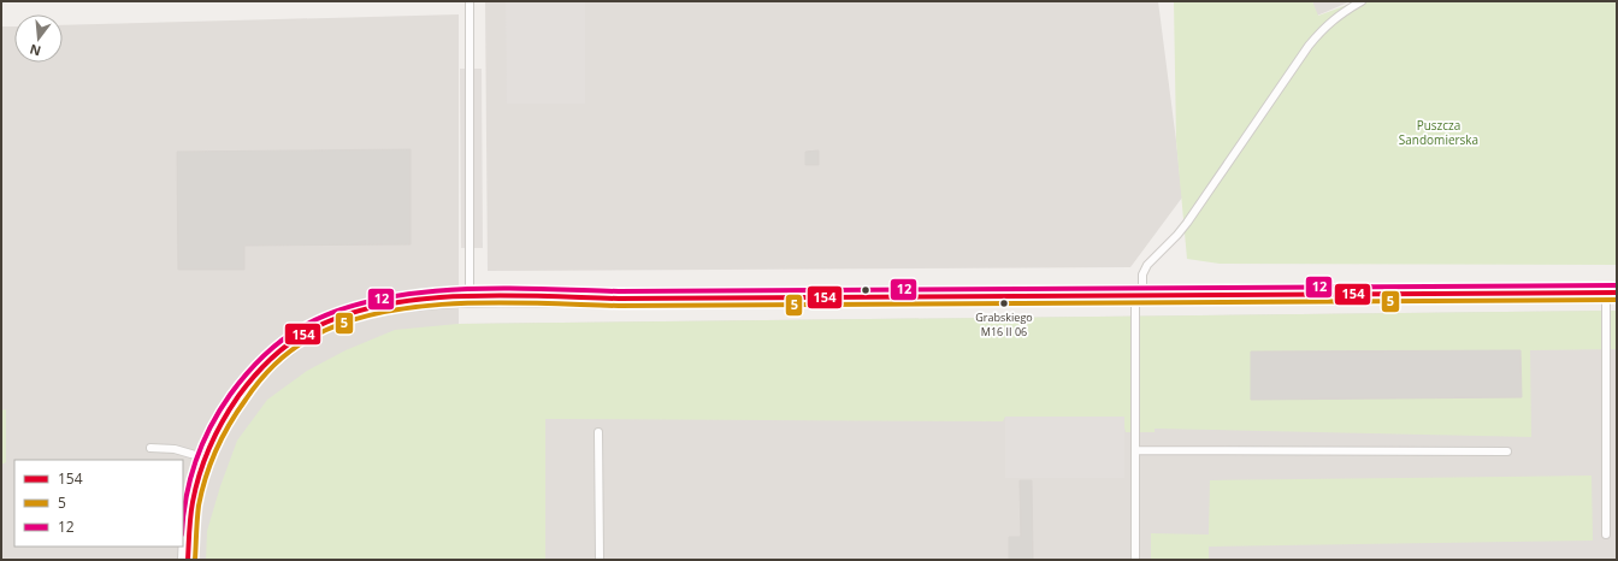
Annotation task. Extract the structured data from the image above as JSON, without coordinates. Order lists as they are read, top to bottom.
{
  "parks": ["Puszcza Sandomierska"],
  "places": ["Grabskiego M16 II 06"],
  "lines": ["transit line 12", "transit line 154", "transit line 5"],
  "legend": ["154", "5", "12"],
  "north": "bottom"
}
